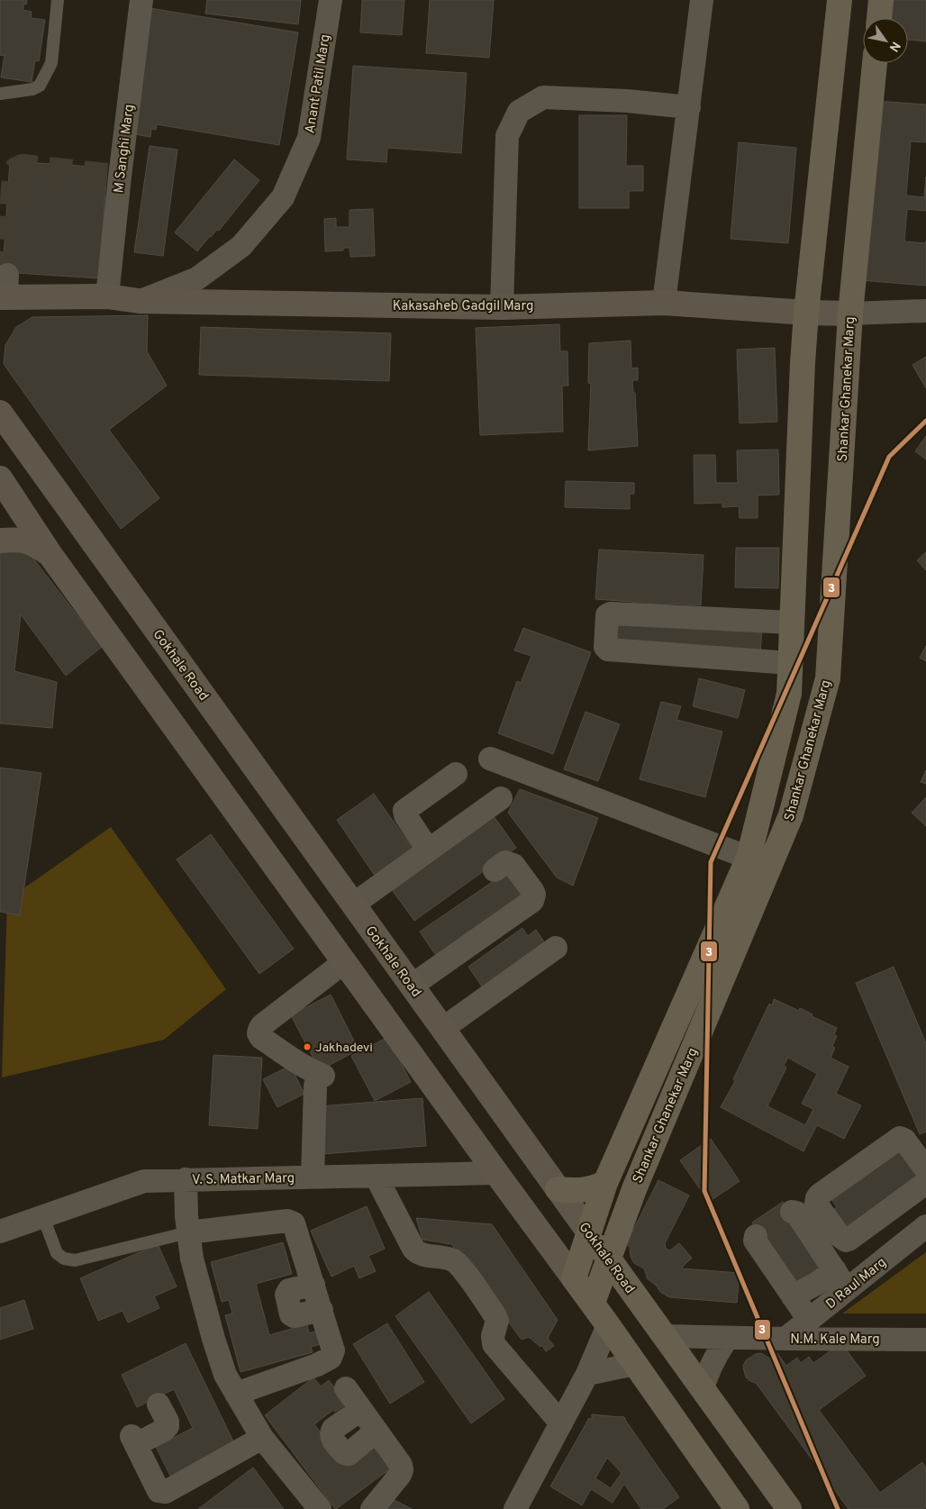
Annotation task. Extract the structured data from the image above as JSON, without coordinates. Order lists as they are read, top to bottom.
{
  "streets": {
    "main road": ["Kakasaheb Gadgil Marg", "Shankar Ghanekar Marg", "Gokhale Road"],
    "street": [
      "Anant Patil Marg",
      "M Sanghi Marg",
      "V. S. Matkar Marg",
      "D Raul Marg",
      "N.M. Kale Marg"
    ]
  },
  "crossings": [
    ["Anant Patil Marg", "Kakasaheb Gadgil Marg"],
    ["M Sanghi Marg", "Kakasaheb Gadgil Marg"],
    ["Kakasaheb Gadgil Marg", "Shankar Ghanekar Marg"],
    ["Shankar Ghanekar Marg", "Gokhale Road"],
    ["Gokhale Road", "N.M. Kale Marg"],
    ["D Raul Marg", "N.M. Kale Marg"]
  ],
  "places": ["Jakhadevi"],
  "lines": ["transit line 3"],
  "north": "bottom right"
}
